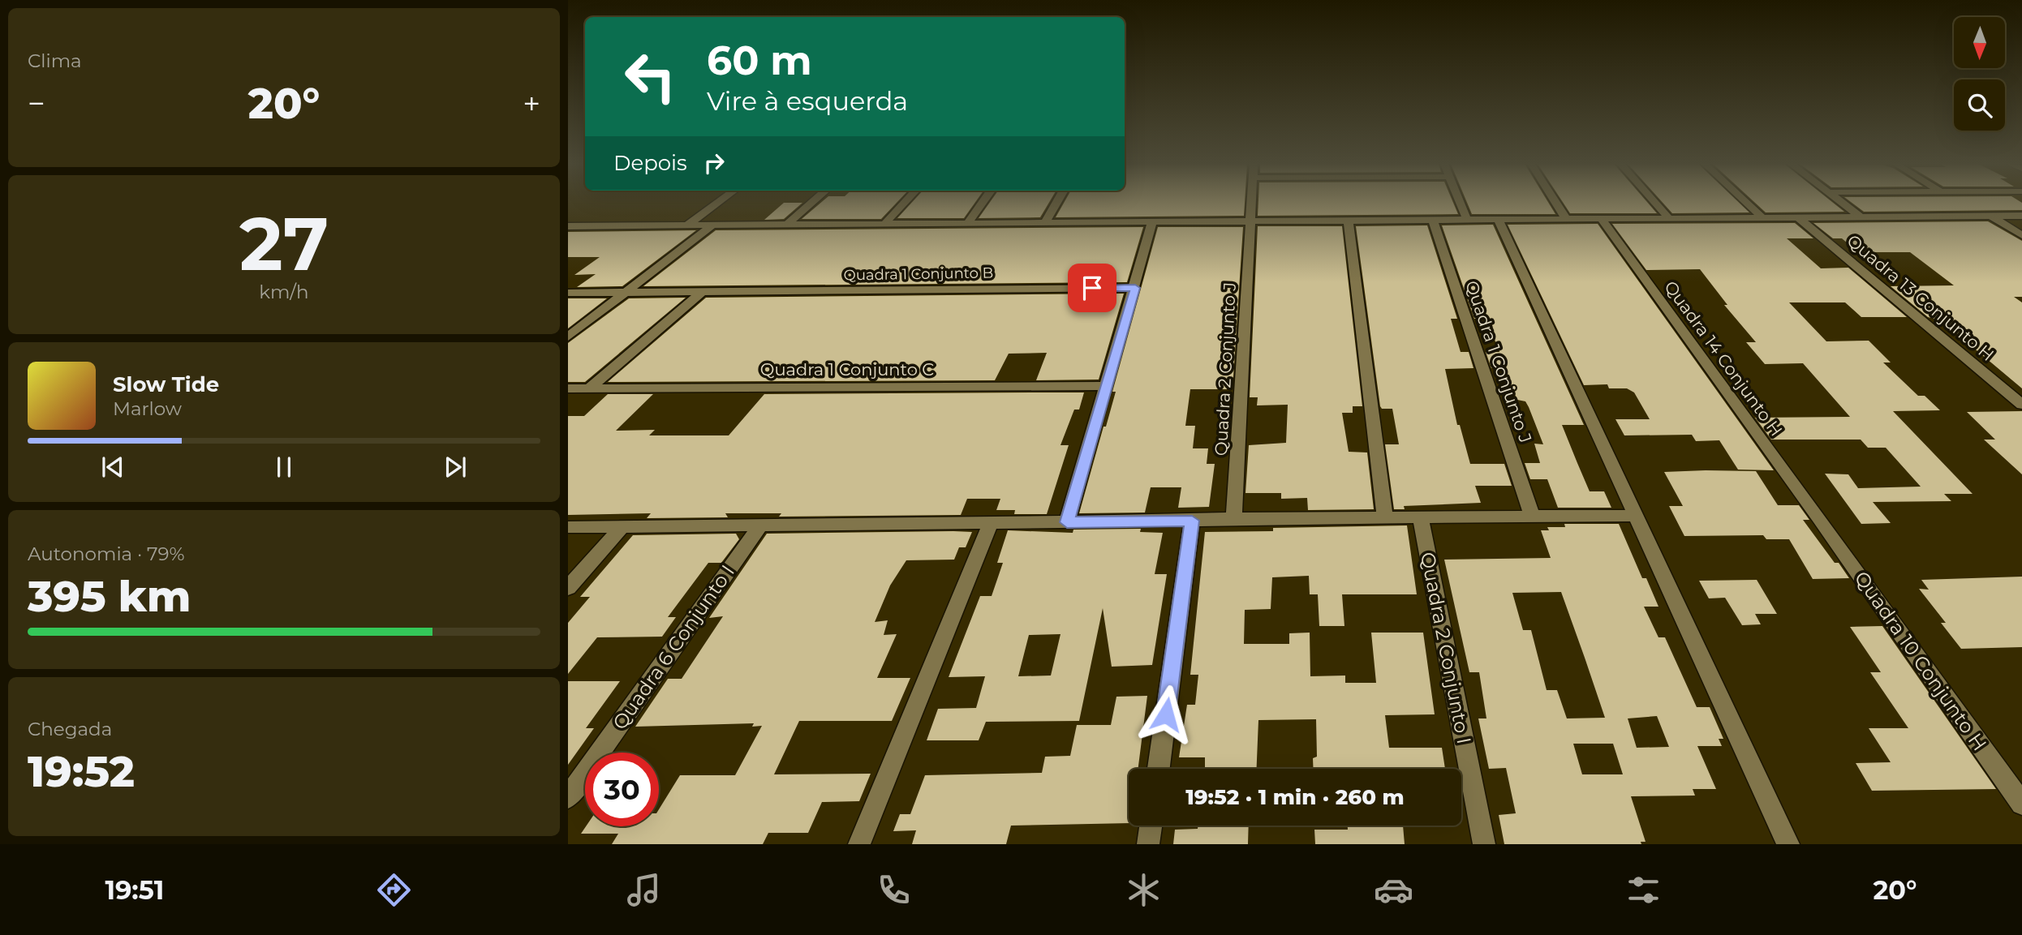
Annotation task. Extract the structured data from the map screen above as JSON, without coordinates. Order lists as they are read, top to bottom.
{
  "streets": {
    "street": [
      "Quadra 1 Conjunto B",
      "Quadra 13 Conjunto H",
      "Quadra 14 Conjunto H",
      "Quadra 1 Conjunto J",
      "Quadra 1 Conjunto C",
      "Quadra 2 Conjunto J",
      "Quadra 6 Conjunto I",
      "Quadra 2 Conjunto I",
      "Quadra 10 Conjunto H"
    ]
  },
  "crossings": [
    ["Quadra 14 Conjunto H", "Quadra 10 Conjunto H"]
  ],
  "north": "bottom",
  "page": {
    "tile": [
      "Clima",
      ["27", "km/h"],
      ["Autonomia · 79%", "395 km"],
      ["Chegada", "19:52"]
    ],
    "turn": ["60 m", "Vire à esquerda"],
    "heat": ["−", "20°", "+"],
    "then": "Depois",
    "song": ["Slow Tide", "Marlow"],
    "limit": "30",
    "trip": "19:52 · 1 min · 260 m",
    "tabs": ["19:51", "20°"]
  }
}
